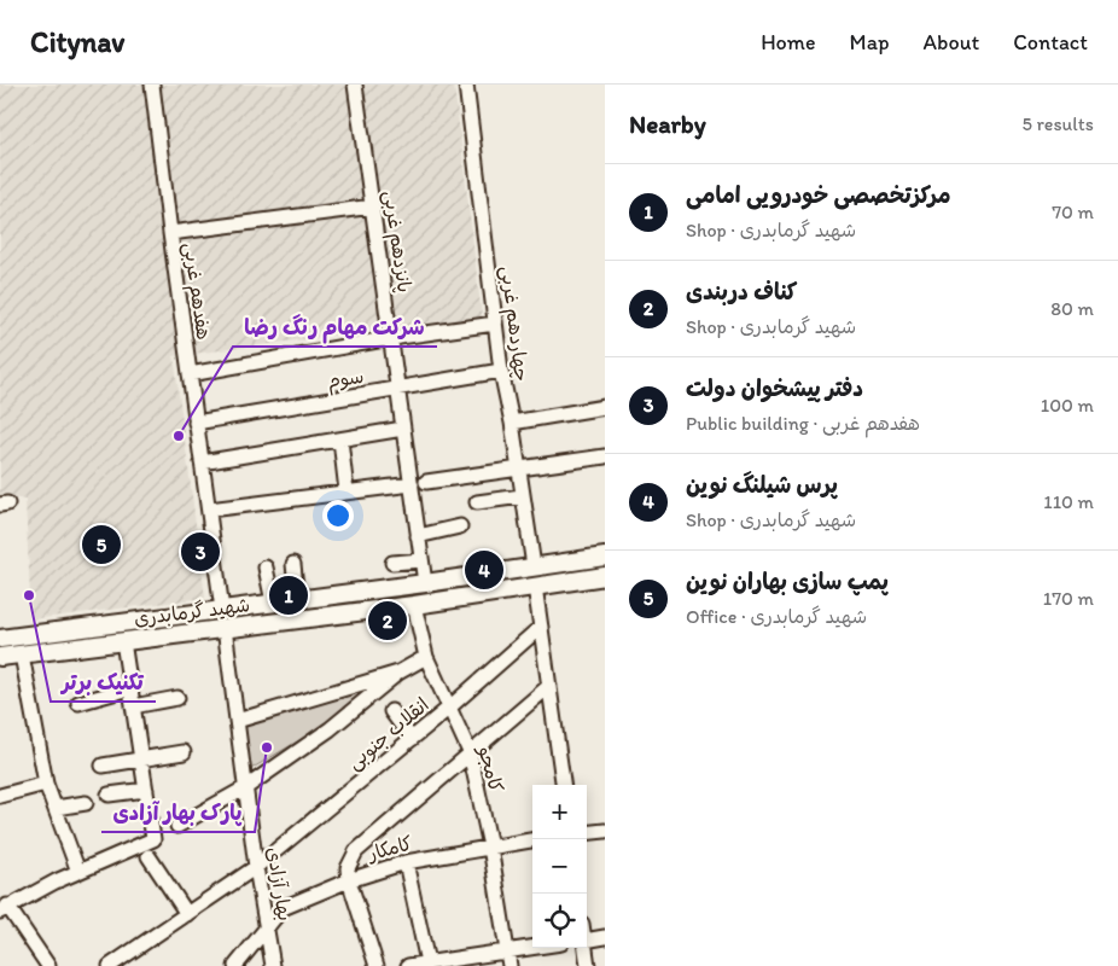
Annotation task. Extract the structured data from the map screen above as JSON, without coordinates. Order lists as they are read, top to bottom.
{
  "streets": {
    "main road": ["شهید گرمابدری"],
    "street": [
      "پانزدهم غربی",
      "هفدهم غربی",
      "چهاردهم غربی",
      "سوم",
      "انقلاب جنوبی",
      "کامجو",
      "کامکار",
      "بهار آزادی"
    ]
  },
  "crossings": [
    ["پانزدهم غربی", "سوم"],
    ["پانزدهم غربی", "شهید گرمابدری"],
    ["هفدهم غربی", "سوم"],
    ["هفدهم غربی", "شهید گرمابدری"],
    ["چهاردهم غربی", "سوم"],
    ["چهاردهم غربی", "شهید گرمابدری"],
    ["شهید گرمابدری", "کامجو"],
    ["شهید گرمابدری", "بهار آزادی"],
    ["انقلاب جنوبی", "کامجو"],
    ["انقلاب جنوبی", "بهار آزادی"],
    ["کامجو", "کامکار"],
    ["کامکار", "بهار آزادی"]
  ],
  "places": ["شرکت مهام رنگ رضا", "تکنیک برتر", "پارک بهار آزادی"],
  "page": {
    "header": "Citynav",
    "nav": [
      "Home",
      "Map",
      "About",
      "Contact"
    ],
    "heading": ["Nearby", "5 results"],
    "list": [
      {
        "mark": "1",
        "name": "مرکزتخصصی خودرویی امامی",
        "note": "Shop · شهید گرمابدری",
        "value": "70 m"
      },
      {
        "mark": "2",
        "name": "کناف دربندی",
        "note": "Shop · شهید گرمابدری",
        "value": "80 m"
      },
      {
        "mark": "3",
        "name": "دفتر پیشخوان دولت",
        "note": "Public building · هفدهم غربی",
        "value": "100 m"
      },
      {
        "mark": "4",
        "name": "پرس شیلنگ نوین",
        "note": "Shop · شهید گرمابدری",
        "value": "110 m"
      },
      {
        "mark": "5",
        "name": "پمپ سازی بهاران نوین",
        "note": "Office · شهید گرمابدری",
        "value": "170 m"
      }
    ],
    "pins": [
      "5",
      "3",
      "4",
      "1",
      "2"
    ],
    "map_buttons": ["+", "−"]
  }
}
